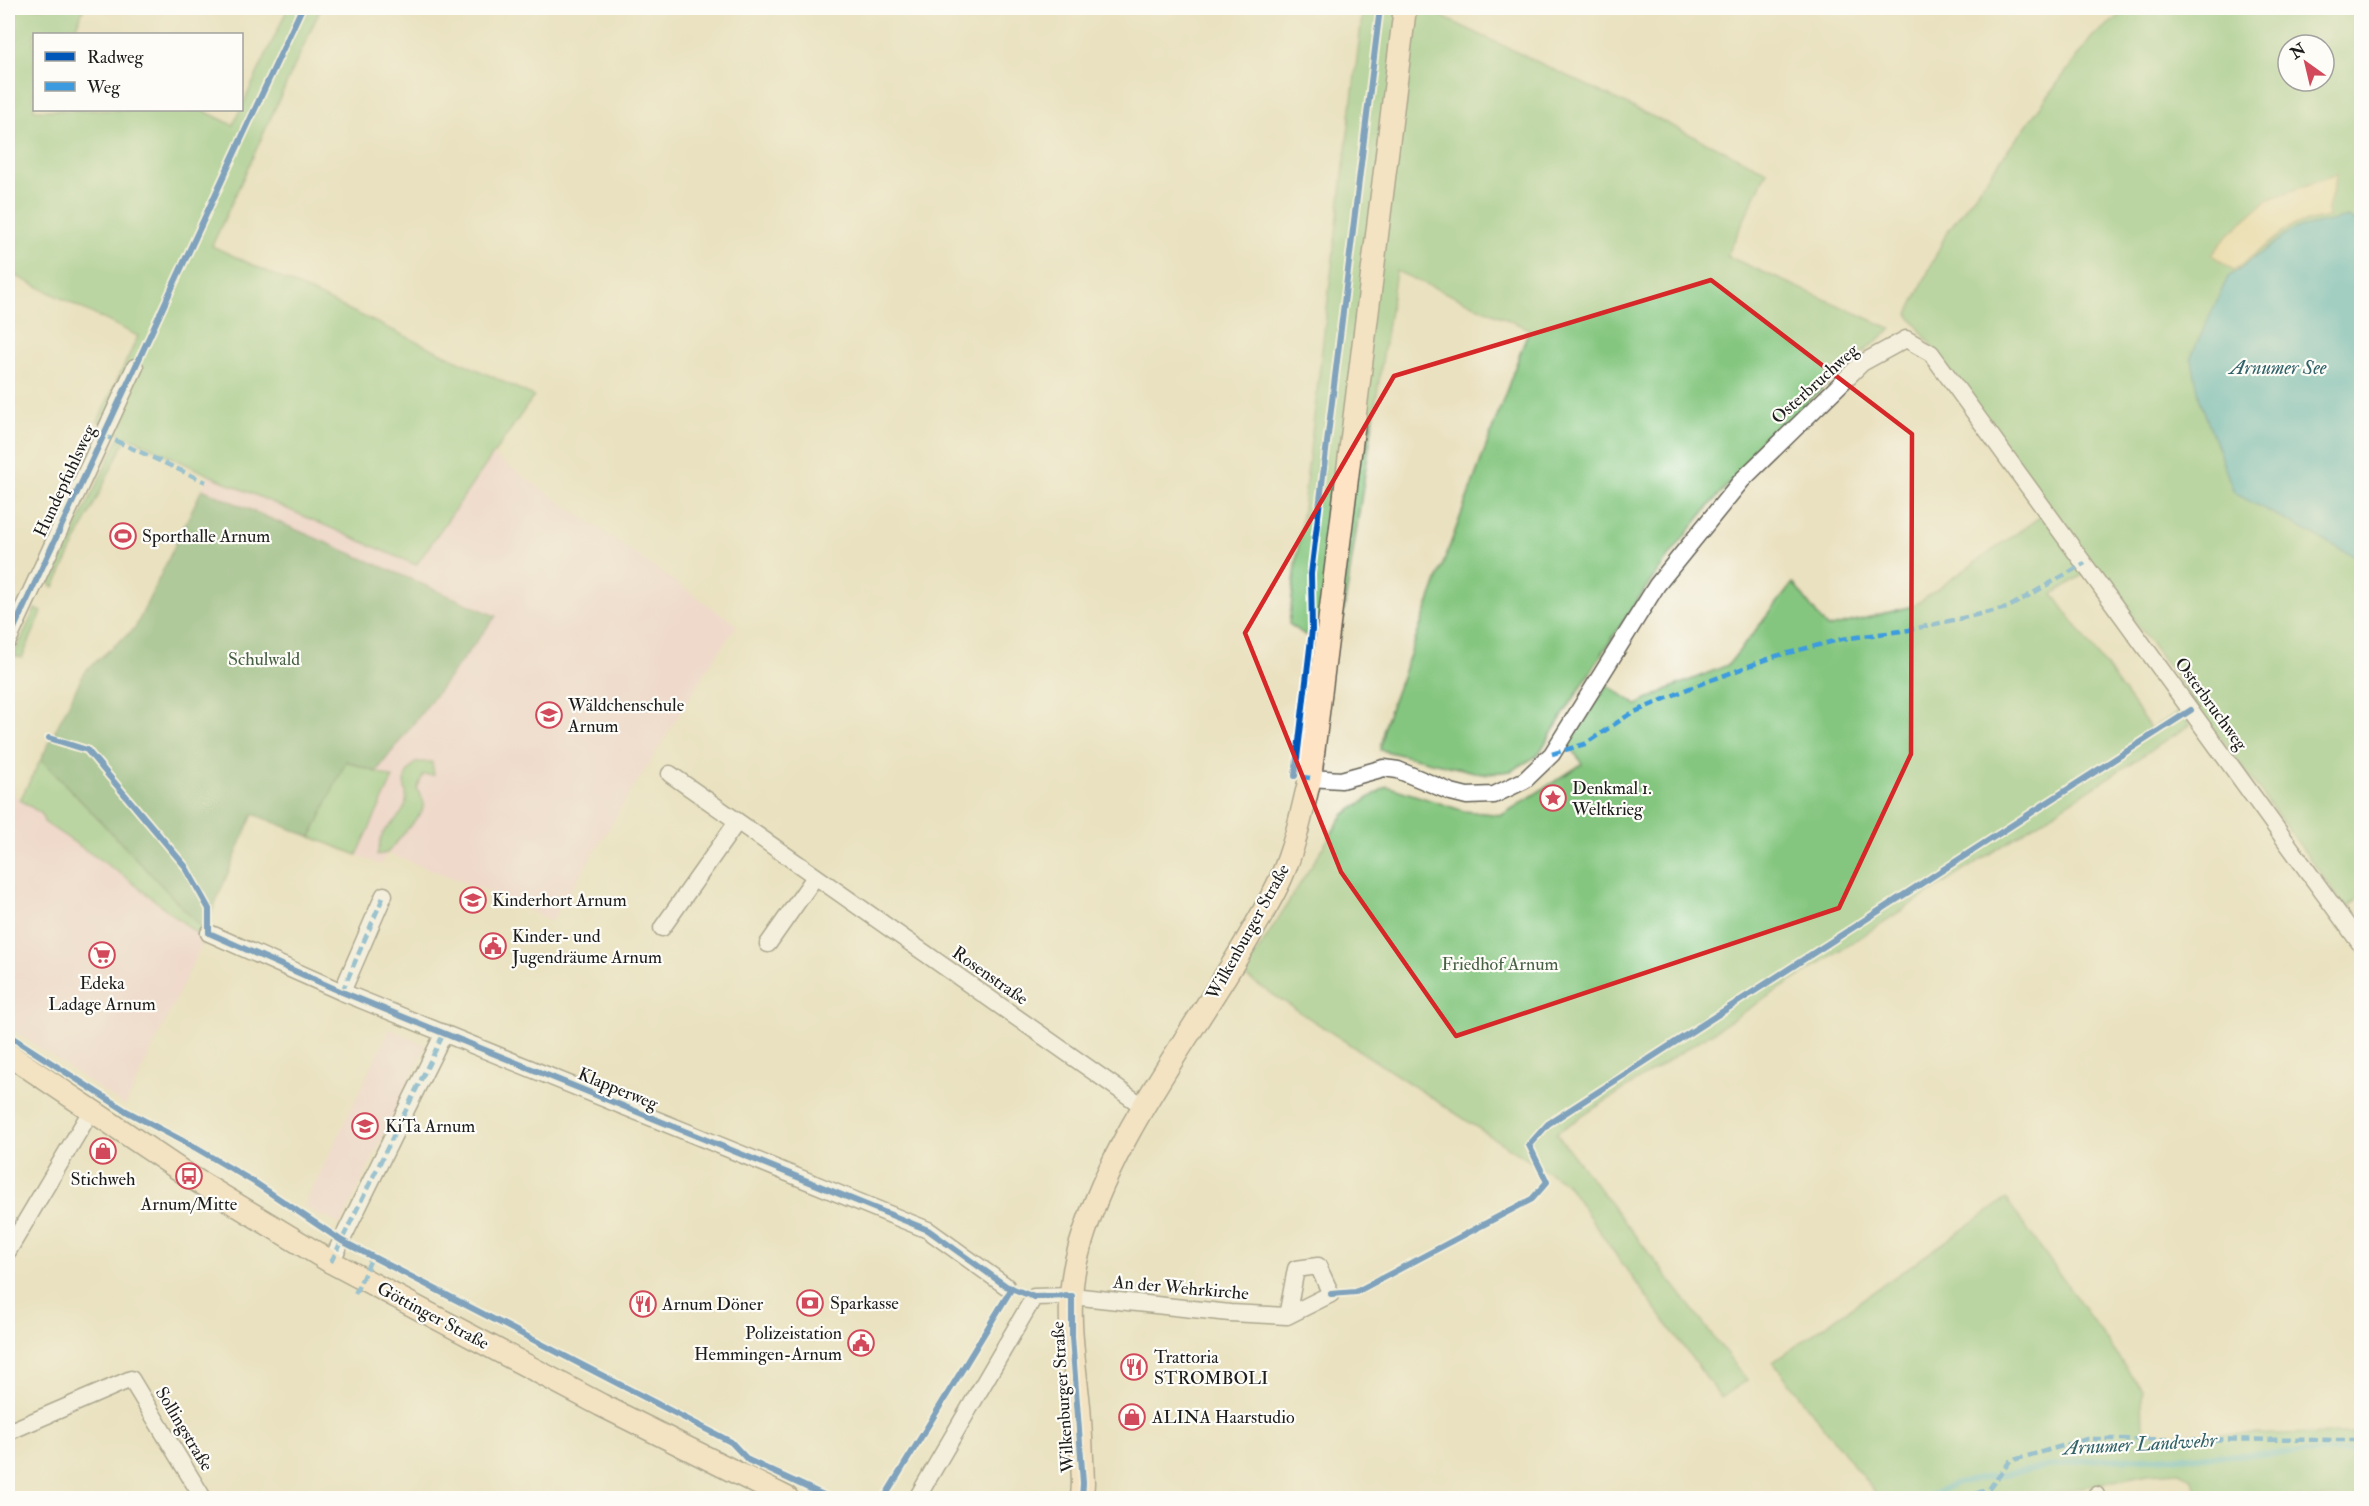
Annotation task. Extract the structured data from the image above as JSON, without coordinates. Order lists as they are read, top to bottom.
{
  "streets": {
    "main road": ["Wilkenburger Straße", "Göttinger Straße"],
    "street": [
      "Osterbruchweg",
      "Hundepfuhlsweg",
      "Rosenstraße",
      "Klapperweg",
      "An der Wehrkirche",
      "Sollingstraße"
    ]
  },
  "crossings": [
    ["Osterbruchweg", "Wilkenburger Straße"],
    ["Wilkenburger Straße", "Rosenstraße"],
    ["Wilkenburger Straße", "An der Wehrkirche"]
  ],
  "water": ["Arnumer See", "Arnumer Landwehr"],
  "parks": ["Schulwald", "Friedhof Arnum"],
  "places": {
    "sports": ["Sporthalle Arnum"],
    "school or university": ["Wäldchenschule Arnum", "Kinderhort Arnum", "KiTa Arnum"],
    "place": ["Denkmal 1. Weltkrieg"],
    "public building": ["Kinder- und Jugendräume Arnum", "Polizeistation Hemmingen-Arnum"],
    "supermarket": ["Edeka Ladage Arnum"],
    "shop": ["Stichweh", "ALINA Haarstudio"],
    "bus stop": ["Arnum/Mitte"],
    "bank": ["Sparkasse"],
    "restaurant": ["Arnum Döner", "Trattoria STROMBOLI"]
  },
  "legend": ["Radweg", "Weg"],
  "north": "top left"
}
